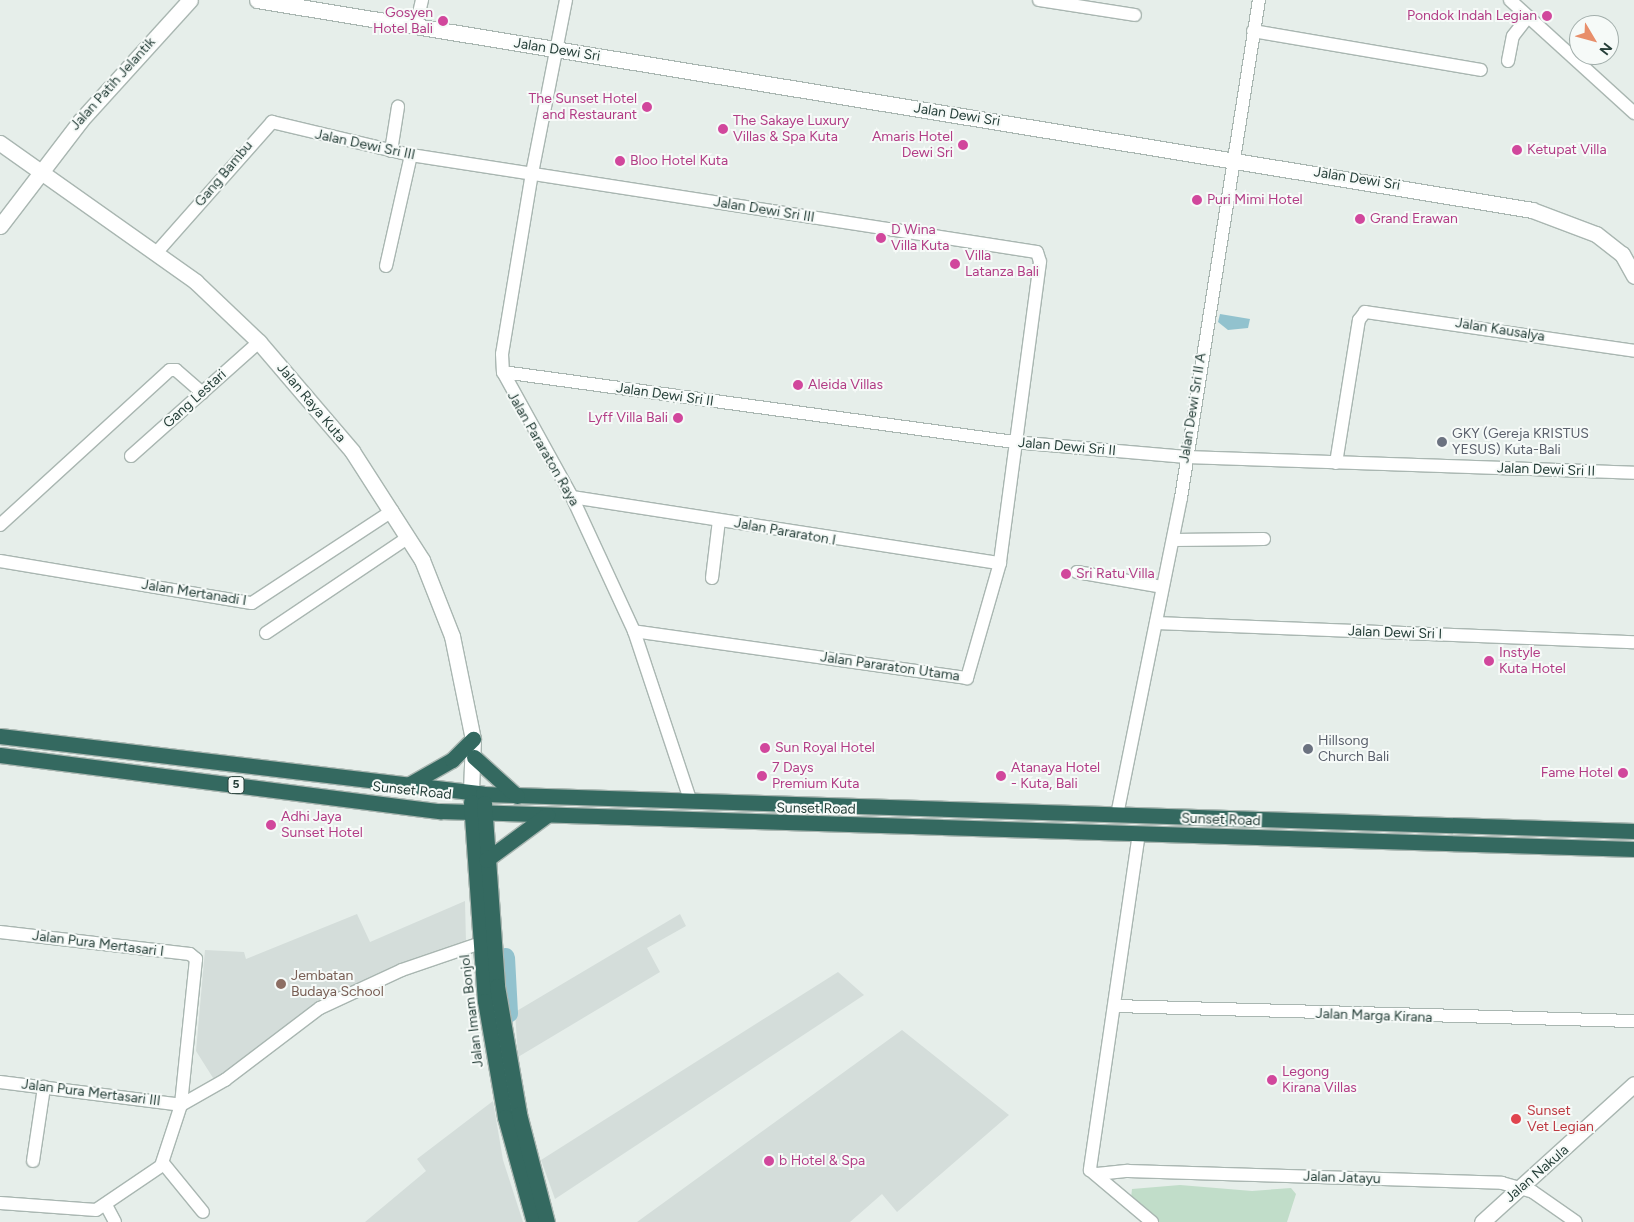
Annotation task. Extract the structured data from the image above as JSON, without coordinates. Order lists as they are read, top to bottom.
{
  "streets": {
    "highway": ["5", "Sunset Road", "Jalan Imam Bonjol"],
    "street": [
      "Jalan Dewi Sri",
      "Jalan Patih Jelantik",
      "Jalan Dewi Sri III",
      "Gang Bambu",
      "Jalan Kausalya",
      "Jalan Dewi Sri II",
      "Gang Lestari",
      "Jalan Raya Kuta",
      "Jalan Dewi Sri II A",
      "Jalan Pararaton Raya",
      "Jalan Pararaton I",
      "Jalan Mertanadi I",
      "Jalan Dewi Sri I",
      "Jalan Pararaton Utama",
      "Jalan Pura Mertasari I",
      "Jalan Marga Kirana",
      "Jalan Pura Mertasari III",
      "Jalan Nakula",
      "Jalan Jatayu"
    ]
  },
  "crossings": [
    ["Jalan Dewi Sri", "Jalan Dewi Sri II A"],
    ["Jalan Dewi Sri", "Jalan Pararaton Raya"],
    ["Jalan Patih Jelantik", "Jalan Raya Kuta"],
    ["Jalan Dewi Sri III", "Gang Bambu"],
    ["Jalan Dewi Sri III", "Jalan Dewi Sri II"],
    ["Jalan Dewi Sri III", "Jalan Pararaton Raya"],
    ["Jalan Dewi Sri III", "Jalan Pararaton Utama"],
    ["Gang Bambu", "Jalan Raya Kuta"],
    ["Jalan Kausalya", "Jalan Dewi Sri II"],
    ["Jalan Dewi Sri II", "Jalan Dewi Sri II A"],
    ["Jalan Dewi Sri II", "Jalan Pararaton Raya"],
    ["Jalan Dewi Sri II", "Jalan Pararaton Utama"],
    ["Gang Lestari", "Jalan Raya Kuta"],
    ["Jalan Raya Kuta", "Jalan Mertanadi I"],
    ["Jalan Raya Kuta", "Sunset Road"],
    ["Jalan Raya Kuta", "Jalan Imam Bonjol"],
    ["Jalan Dewi Sri II A", "Jalan Dewi Sri I"],
    ["Jalan Dewi Sri II A", "Sunset Road"],
    ["Jalan Pararaton Raya", "Jalan Pararaton I"],
    ["Jalan Pararaton Raya", "Jalan Pararaton Utama"],
    ["Jalan Pararaton Raya", "Sunset Road"],
    ["Jalan Pararaton I", "Jalan Pararaton Utama"],
    ["Sunset Road", "Jalan Imam Bonjol"],
    ["Jalan Pura Mertasari I", "Jalan Pura Mertasari III"],
    ["Jalan Nakula", "Jalan Jatayu"]
  ],
  "places": [
    "Pondok Indah Legian",
    "Gosyen Hotel Bali",
    "The Sunset Hotel and Restaurant",
    "The Sakaye Luxury Villas & Spa Kuta",
    "Amaris Hotel Dewi Sri",
    "Ketupat Villa",
    "Bloo Hotel Kuta",
    "Puri Mimi Hotel",
    "Grand Erawan",
    "D Wina Villa Kuta",
    "Villa Latanza Bali",
    "Aleida Villas",
    "Lyff Villa Bali",
    "GKY (Gereja KRISTUS YESUS) Kuta-Bali",
    "Sri Ratu Villa",
    "Instyle Kuta Hotel",
    "Sun Royal Hotel",
    "Hillsong Church Bali",
    "Fame Hotel",
    "7 Days Premium Kuta",
    "Atanaya Hotel - Kuta, Bali",
    "Adhi Jaya Sunset Hotel",
    "Jembatan Budaya School",
    "Legong Kirana Villas",
    "Sunset Vet Legian",
    "b Hotel & Spa"
  ],
  "north": "bottom right"
}
